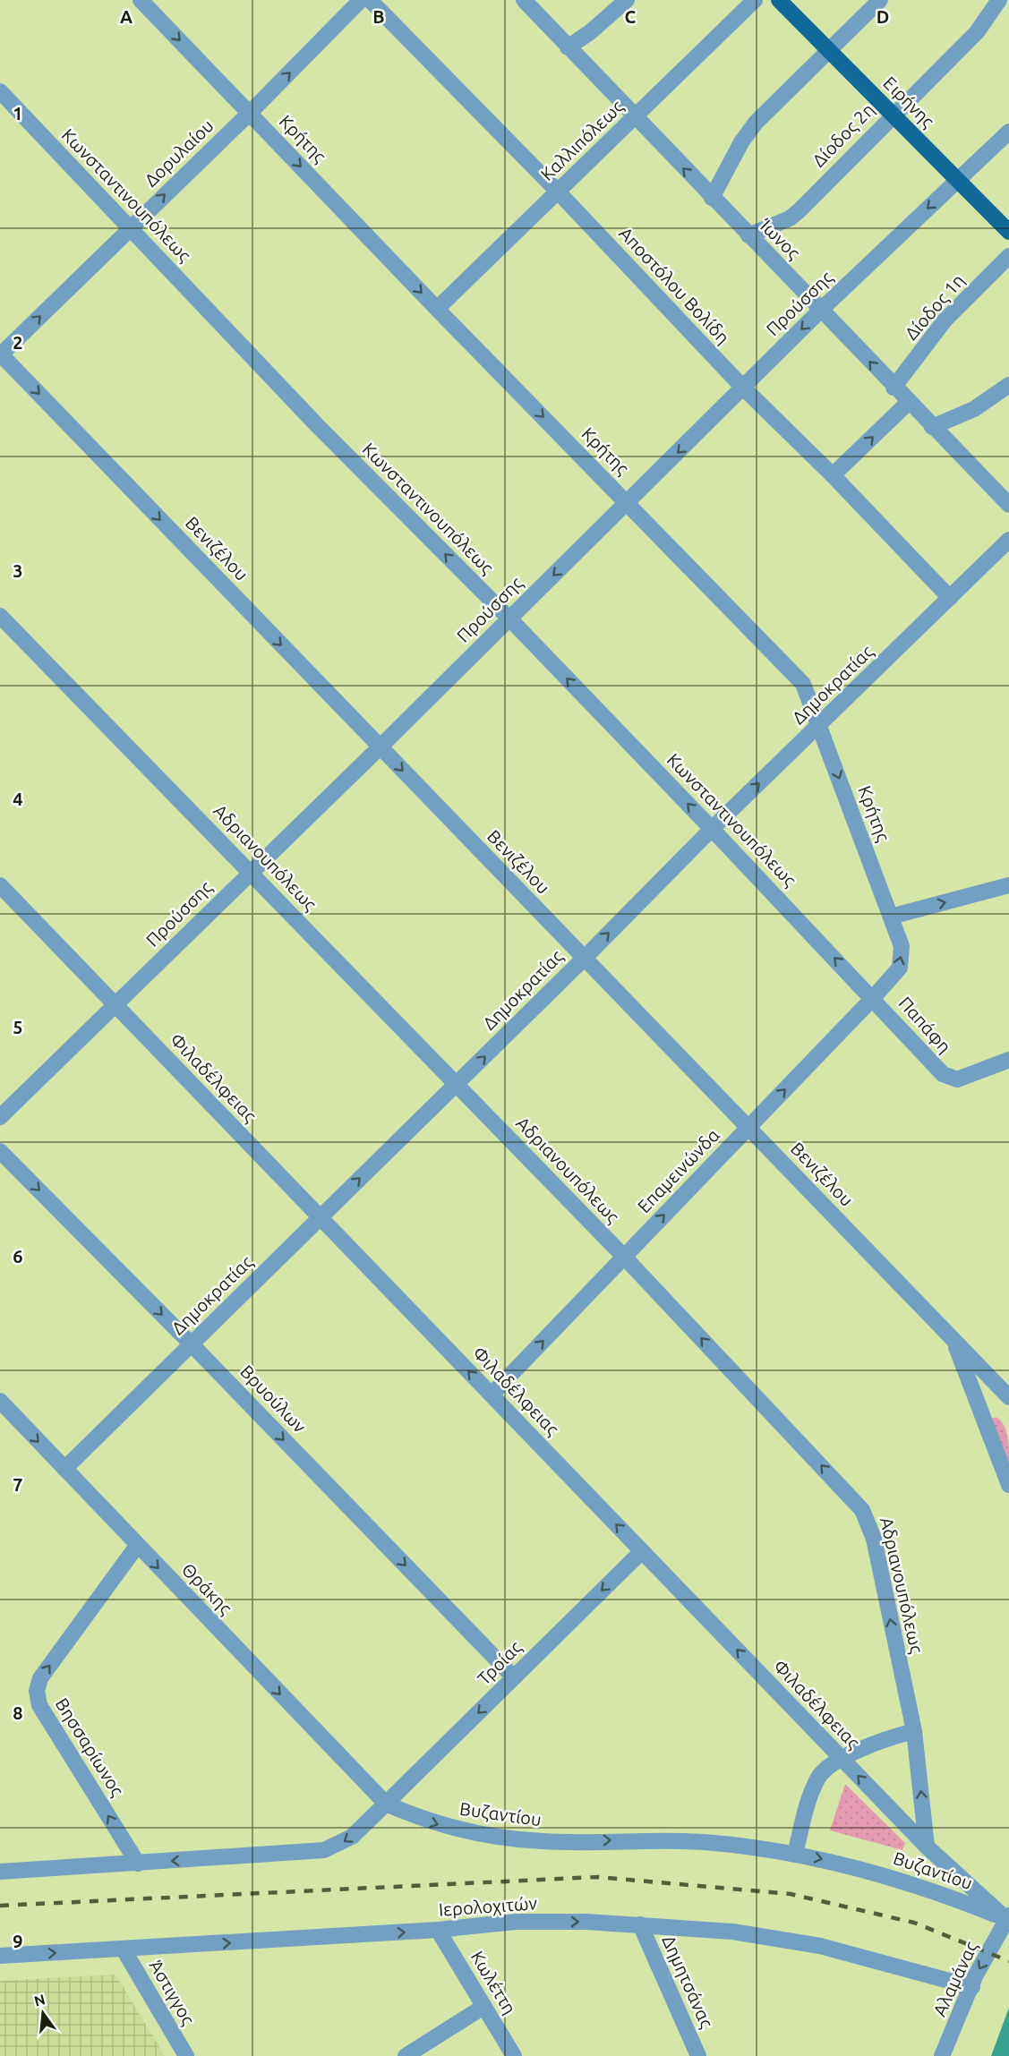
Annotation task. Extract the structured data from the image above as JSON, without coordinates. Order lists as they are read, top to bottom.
{
  "streets": {
    "main road": ["Ειρήνης"],
    "street": [
      "Δίοδος 2η",
      "Κρήτης",
      "Καλλιπόλεως",
      "Δορυλαίου",
      "Κωνσταντινουπόλεως",
      "Ίωνος",
      "Αποστόλου Βολίδη",
      "Προύσσης",
      "Δίοδος 1η",
      "Βενιζέλου",
      "Δημοκρατίας",
      "Αδριανουπόλεως",
      "Παπάφη",
      "Φιλαδέλφειας",
      "Επαμεινώνδα",
      "Βρυούλων",
      "Θράκης",
      "Τροίας",
      "Βησσαρίωνος",
      "Βυζαντίου",
      "Ιερολοχιτών",
      "Αλαμάνας",
      "Δημητσάνας",
      "Κωλέττη",
      "Άστιγγος"
    ]
  },
  "crossings": [
    ["Ειρήνης", "Δίοδος 2η"],
    ["Ειρήνης", "Προύσσης"],
    ["Δίοδος 2η", "Ίωνος"],
    ["Κρήτης", "Καλλιπόλεως"],
    ["Κρήτης", "Δορυλαίου"],
    ["Κρήτης", "Κωνσταντινουπόλεως"],
    ["Κρήτης", "Προύσσης"],
    ["Κρήτης", "Δημοκρατίας"],
    ["Κρήτης", "Παπάφη"],
    ["Κρήτης", "Επαμεινώνδα"],
    ["Καλλιπόλεως", "Ίωνος"],
    ["Καλλιπόλεως", "Αποστόλου Βολίδη"],
    ["Δορυλαίου", "Κωνσταντινουπόλεως"],
    ["Δορυλαίου", "Βενιζέλου"],
    ["Κωνσταντινουπόλεως", "Προύσσης"],
    ["Κωνσταντινουπόλεως", "Δημοκρατίας"],
    ["Κωνσταντινουπόλεως", "Παπάφη"],
    ["Κωνσταντινουπόλεως", "Επαμεινώνδα"],
    ["Ίωνος", "Προύσσης"],
    ["Ίωνος", "Δίοδος 1η"],
    ["Αποστόλου Βολίδη", "Προύσσης"],
    ["Αποστόλου Βολίδη", "Δημοκρατίας"],
    ["Προύσσης", "Βενιζέλου"],
    ["Προύσσης", "Αδριανουπόλεως"],
    ["Προύσσης", "Φιλαδέλφειας"],
    ["Βενιζέλου", "Δημοκρατίας"],
    ["Βενιζέλου", "Επαμεινώνδα"],
    ["Δημοκρατίας", "Αδριανουπόλεως"],
    ["Δημοκρατίας", "Φιλαδέλφειας"],
    ["Δημοκρατίας", "Βρυούλων"],
    ["Δημοκρατίας", "Θράκης"],
    ["Αδριανουπόλεως", "Φιλαδέλφειας"],
    ["Αδριανουπόλεως", "Επαμεινώνδα"],
    ["Παπάφη", "Επαμεινώνδα"],
    ["Φιλαδέλφειας", "Επαμεινώνδα"],
    ["Φιλαδέλφειας", "Τροίας"],
    ["Φιλαδέλφειας", "Βυζαντίου"],
    ["Φιλαδέλφειας", "Αλαμάνας"],
    ["Βρυούλων", "Τροίας"],
    ["Θράκης", "Τροίας"],
    ["Θράκης", "Βησσαρίωνος"],
    ["Θράκης", "Βυζαντίου"],
    ["Τροίας", "Βυζαντίου"],
    ["Βυζαντίου", "Αλαμάνας"],
    ["Ιερολοχιτών", "Αλαμάνας"],
    ["Ιερολοχιτών", "Δημητσάνας"],
    ["Ιερολοχιτών", "Κωλέττη"],
    ["Ιερολοχιτών", "Άστιγγος"]
  ],
  "one_way": [
    "Κρήτης",
    "Δορυλαίου",
    "Κωνσταντινουπόλεως",
    "Προύσσης",
    "Βενιζέλου",
    "Δημοκρατίας",
    "Αδριανουπόλεως",
    "Φιλαδέλφειας",
    "Επαμεινώνδα",
    "Βρυούλων",
    "Θράκης",
    "Τροίας",
    "Βησσαρίωνος",
    "Βυζαντίου",
    "Αλαμάνας"
  ],
  "north": "top",
  "grid": {
    "columns": [
      "A",
      "B",
      "C",
      "D"
    ],
    "rows": [
      "1",
      "2",
      "3",
      "4",
      "5",
      "6",
      "7",
      "8",
      "9"
    ]
  }
}
